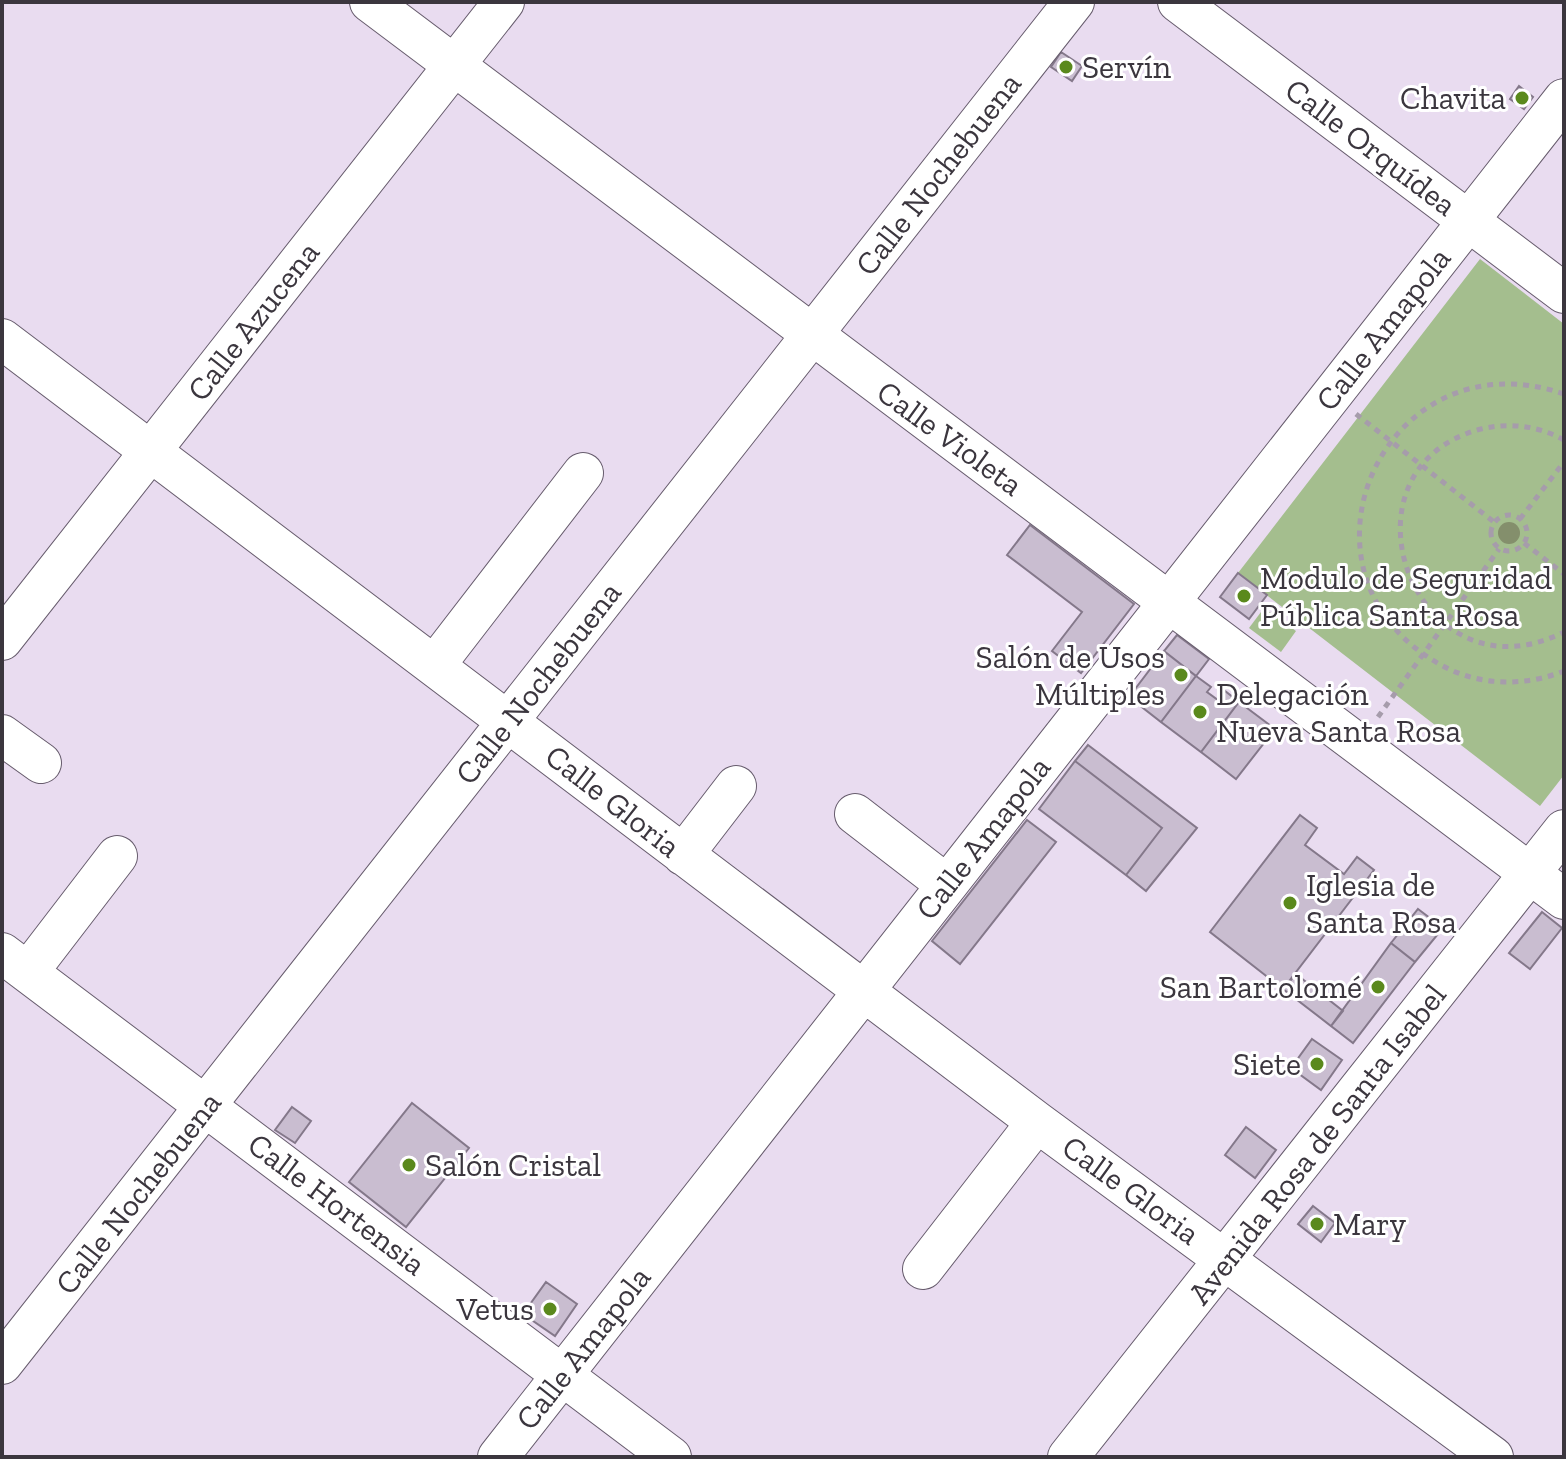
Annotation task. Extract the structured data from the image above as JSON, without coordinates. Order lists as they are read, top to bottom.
{
  "streets": {
    "street": [
      "Calle Orquídea",
      "Calle Nochebuena",
      "Calle Azucena",
      "Calle Amapola",
      "Calle Violeta",
      "Calle Gloria",
      "Avenida Rosa de Santa Isabel",
      "Calle Hortensia"
    ]
  },
  "crossings": [
    ["Calle Orquídea", "Calle Amapola"],
    ["Calle Nochebuena", "Calle Violeta"],
    ["Calle Nochebuena", "Calle Gloria"],
    ["Calle Nochebuena", "Calle Hortensia"],
    ["Calle Azucena", "Calle Violeta"],
    ["Calle Azucena", "Calle Gloria"],
    ["Calle Amapola", "Calle Violeta"],
    ["Calle Amapola", "Calle Gloria"],
    ["Calle Amapola", "Calle Hortensia"],
    ["Calle Violeta", "Avenida Rosa de Santa Isabel"],
    ["Calle Gloria", "Avenida Rosa de Santa Isabel"]
  ],
  "places": [
    "Servín",
    "Chavita",
    "Modulo de Seguridad Pública Santa Rosa",
    "Salón de Usos Múltiples",
    "Delegación Nueva Santa Rosa",
    "Iglesia de Santa Rosa",
    "San Bartolomé",
    "Siete",
    "Salón Cristal",
    "Mary",
    "Vetus"
  ]
}
